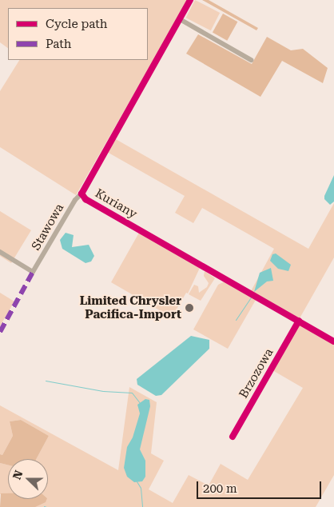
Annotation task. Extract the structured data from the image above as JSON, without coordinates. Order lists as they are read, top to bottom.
{
  "streets": {
    "street": ["Kuriany", "Stawowa", "Brzozowa"]
  },
  "crossings": [
    ["Kuriany", "Stawowa"],
    ["Kuriany", "Brzozowa"]
  ],
  "places": ["Limited Chrysler Pacifica-Import"],
  "legend": ["Cycle path", "Path"],
  "scale_bar": "200 m",
  "north": "left"
}
